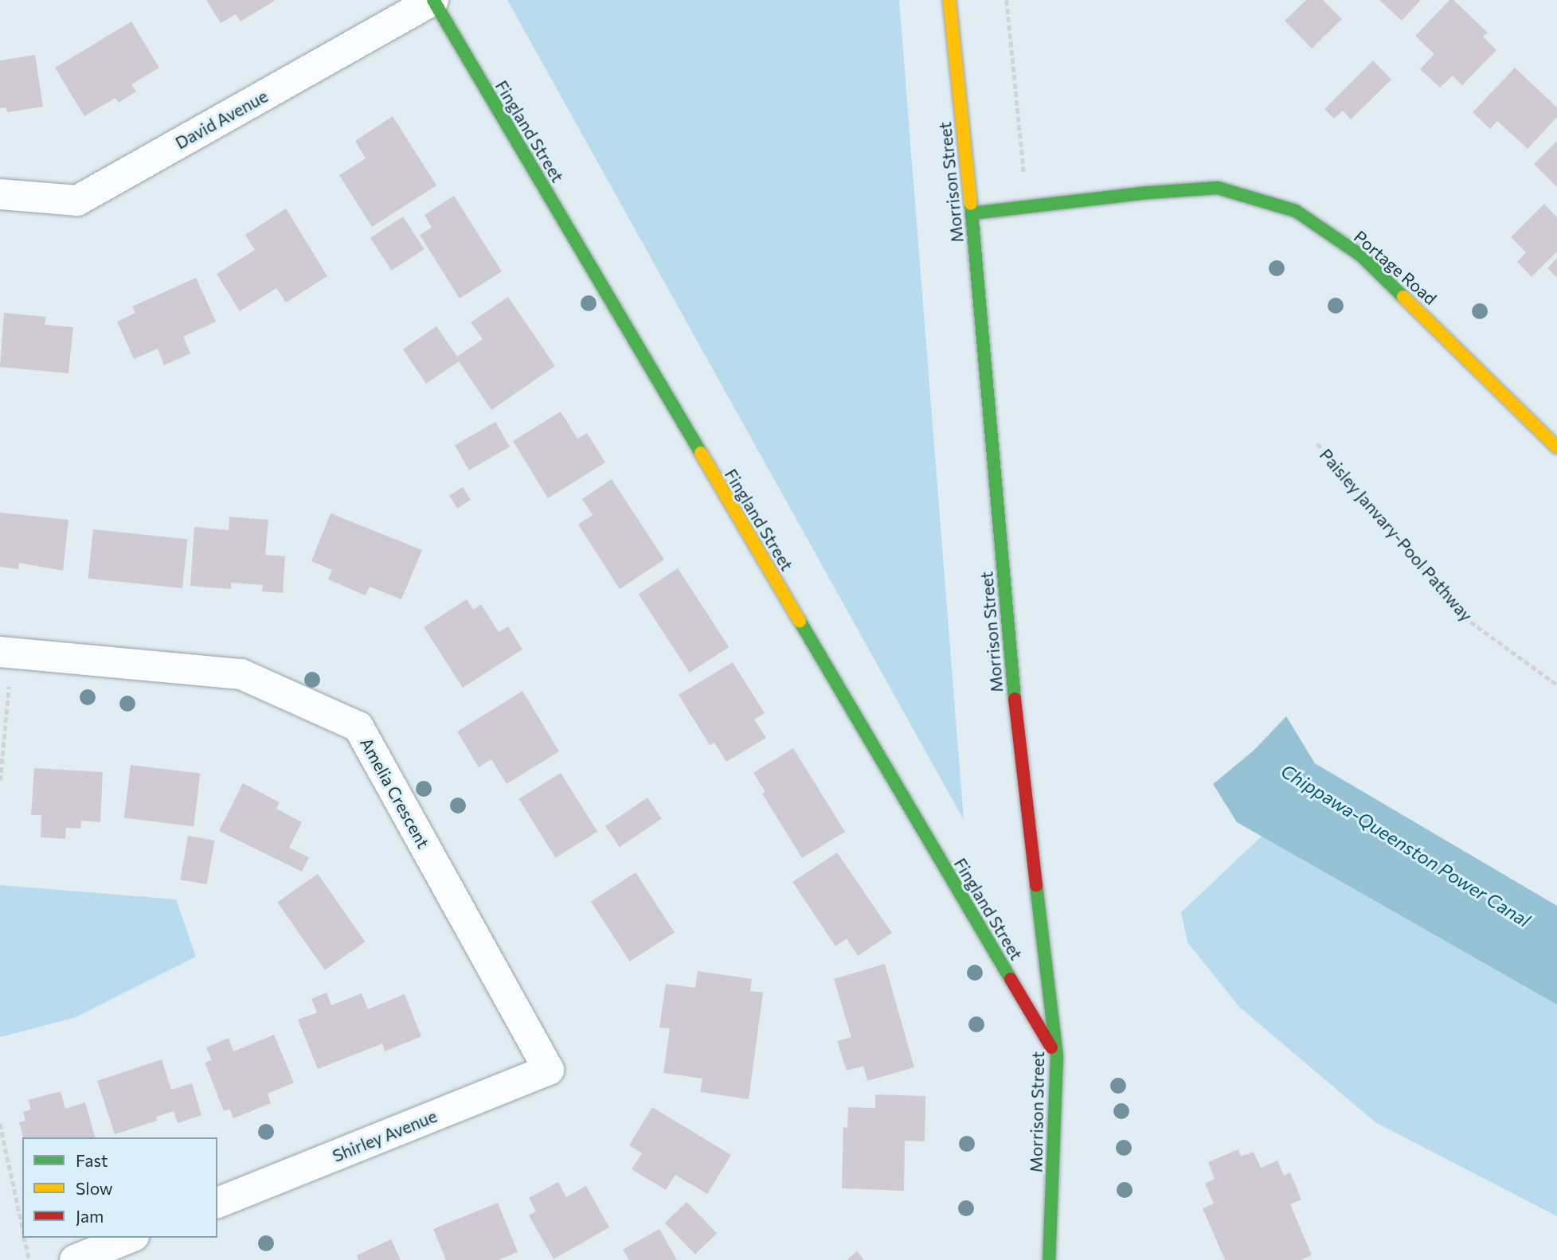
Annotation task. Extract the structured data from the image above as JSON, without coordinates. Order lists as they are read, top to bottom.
{
  "streets": {
    "street": [
      "David Avenue",
      "Fingland Street",
      "Morrison Street",
      "Portage Road",
      "Amelia Crescent",
      "Shirley Avenue"
    ],
    "path": ["Paisley Janvary-Pool Pathway"]
  },
  "crossings": [
    ["David Avenue", "Fingland Street"],
    ["Fingland Street", "Morrison Street"],
    ["Morrison Street", "Portage Road"],
    ["Amelia Crescent", "Shirley Avenue"]
  ],
  "water": ["Chippawa-Queenston Power Canal"],
  "legend": ["Fast", "Slow", "Jam"]
}
